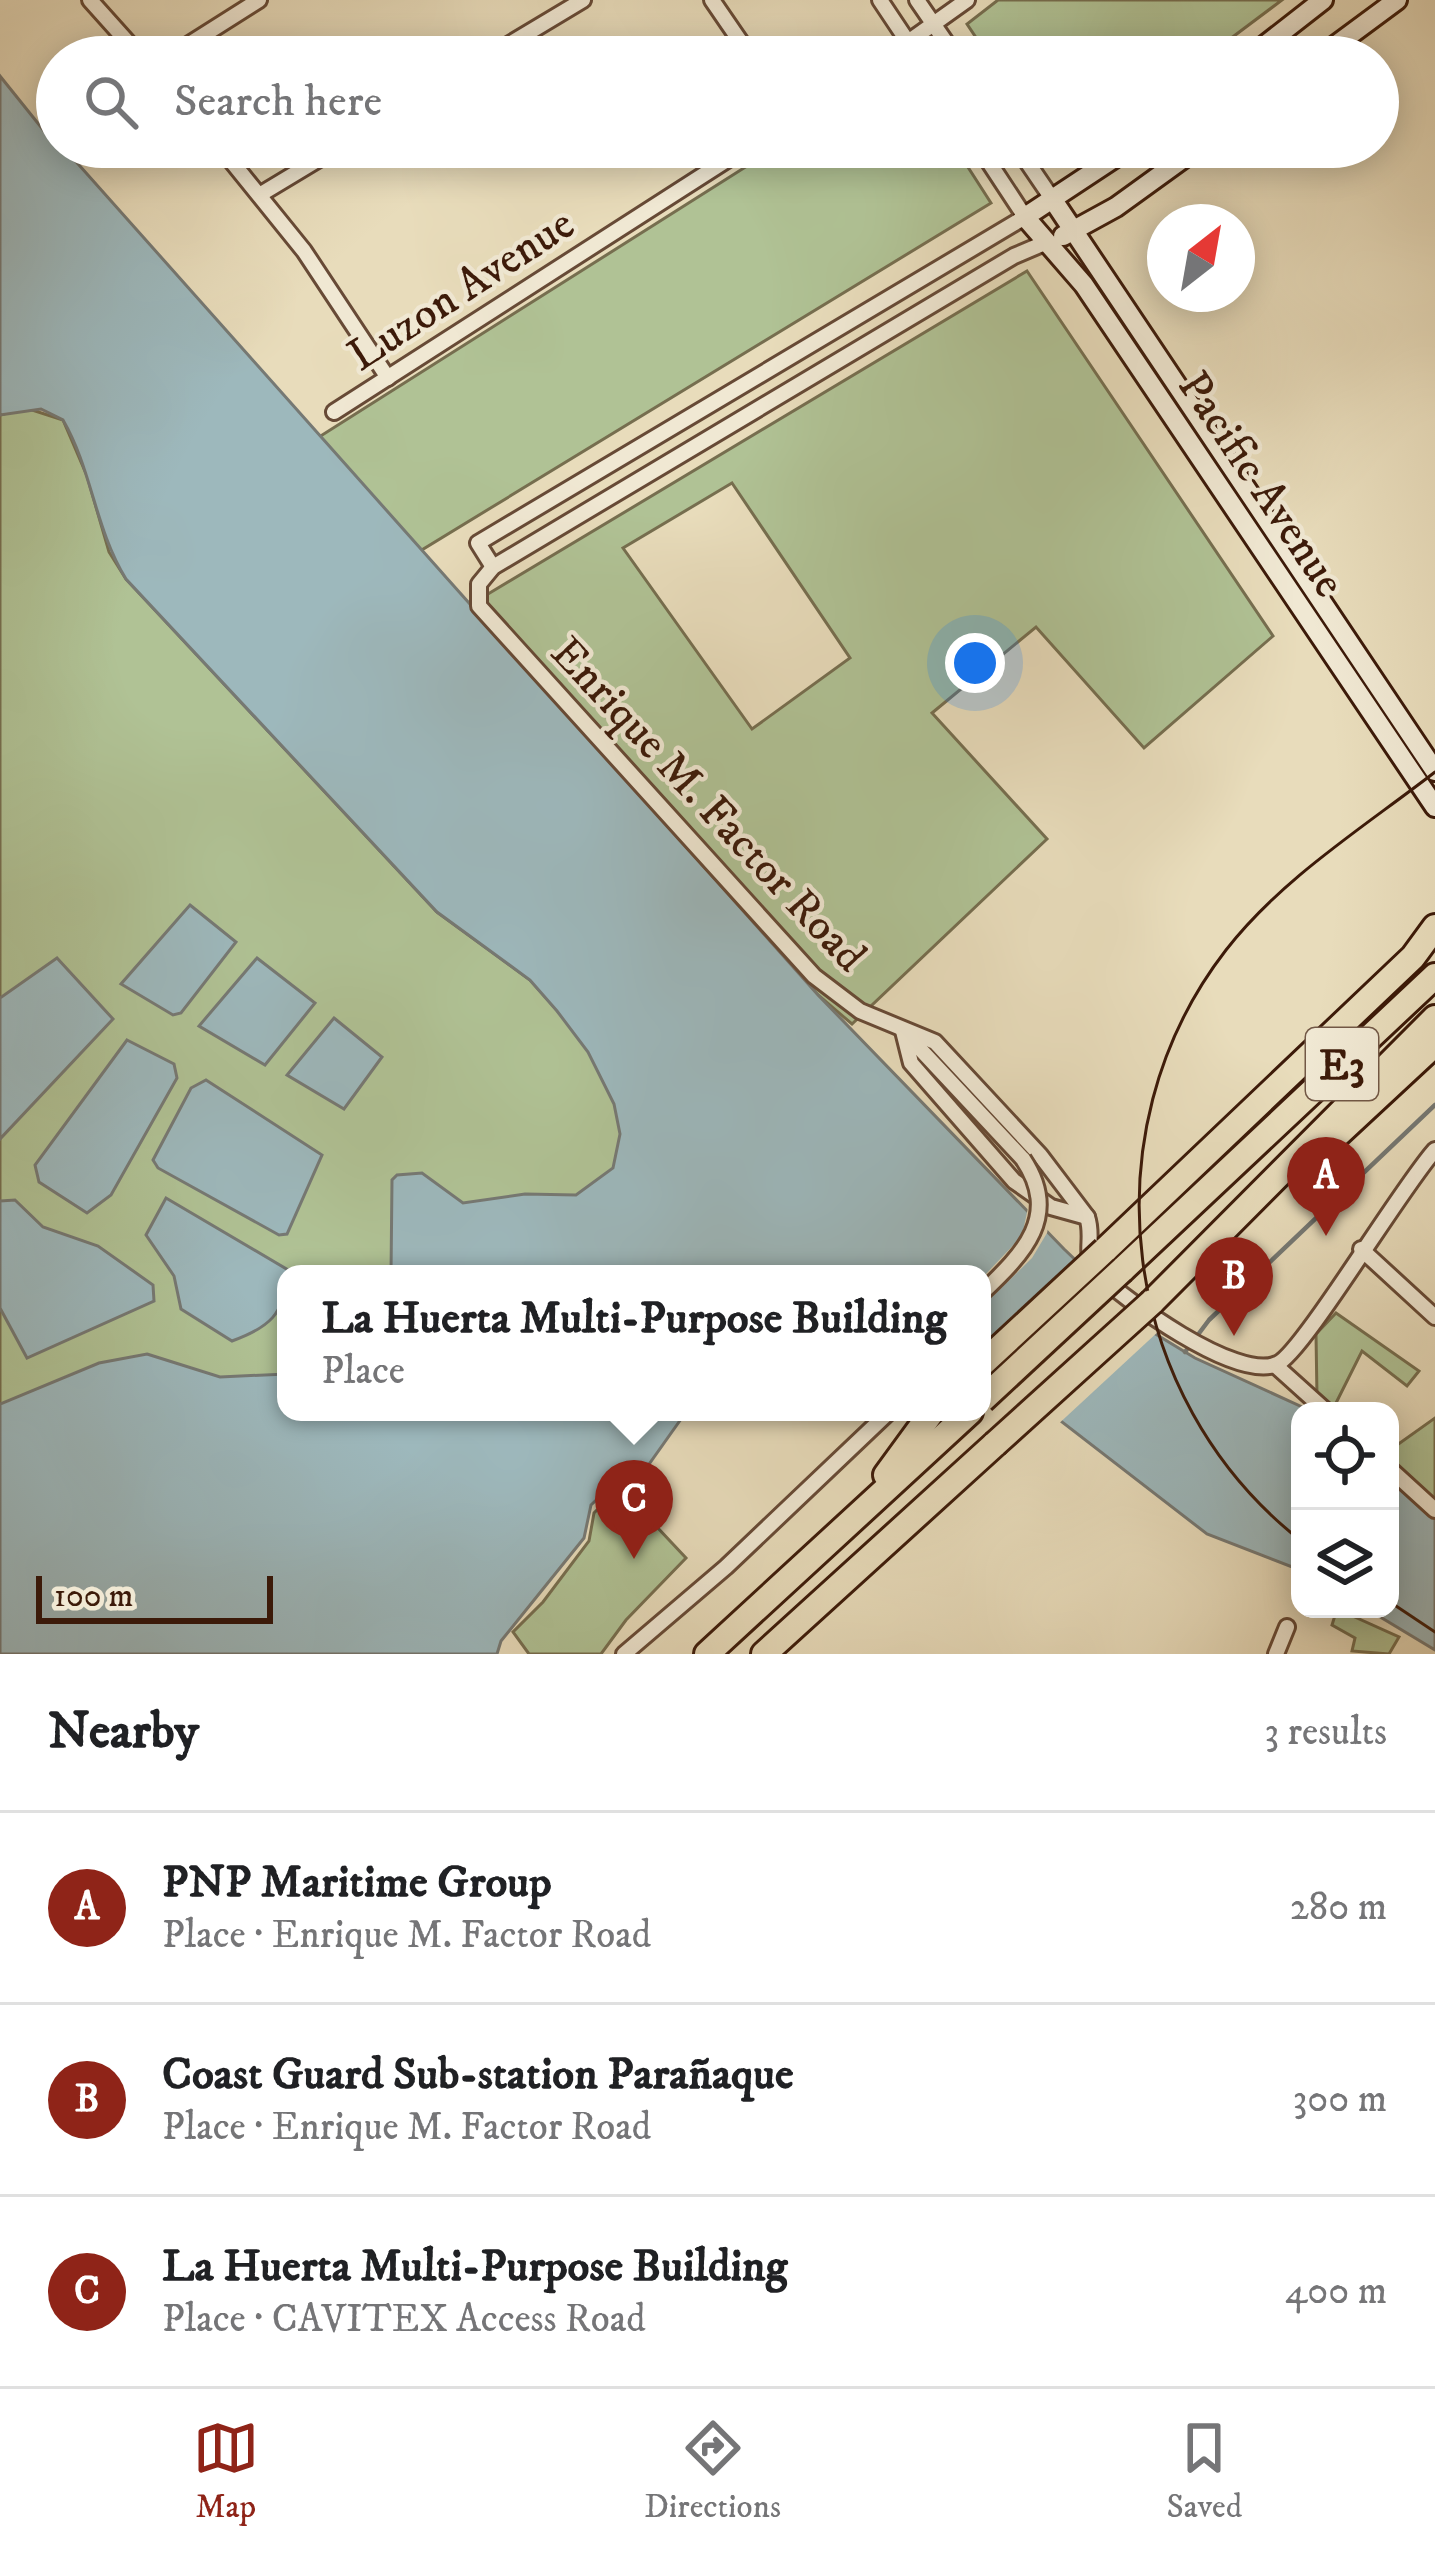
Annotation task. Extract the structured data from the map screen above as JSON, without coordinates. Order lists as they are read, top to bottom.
{
  "streets": {
    "highway": ["E3"],
    "main road": ["Pacific Avenue"],
    "street": ["Luzon Avenue", "Enrique M. Factor Road"]
  },
  "scale_bar": "100 m",
  "north": "top right",
  "page": {
    "search": "Search here",
    "pins": ["A", "B", "C"],
    "popup": ["La Huerta Multi-Purpose Building", "Place"],
    "scale": "100 m",
    "heading": ["Nearby", "3 results"],
    "list": [
      {
        "mark": "A",
        "name": "PNP Maritime Group",
        "note": "Place · Enrique M. Factor Road",
        "value": "280 m"
      },
      {
        "mark": "B",
        "name": "Coast Guard Sub-station Parañaque",
        "note": "Place · Enrique M. Factor Road",
        "value": "300 m"
      },
      {
        "mark": "C",
        "name": "La Huerta Multi-Purpose Building",
        "note": "Place · CAVITEX Access Road",
        "value": "400 m"
      }
    ],
    "nav": ["Map", "Directions", "Saved"]
  }
}
